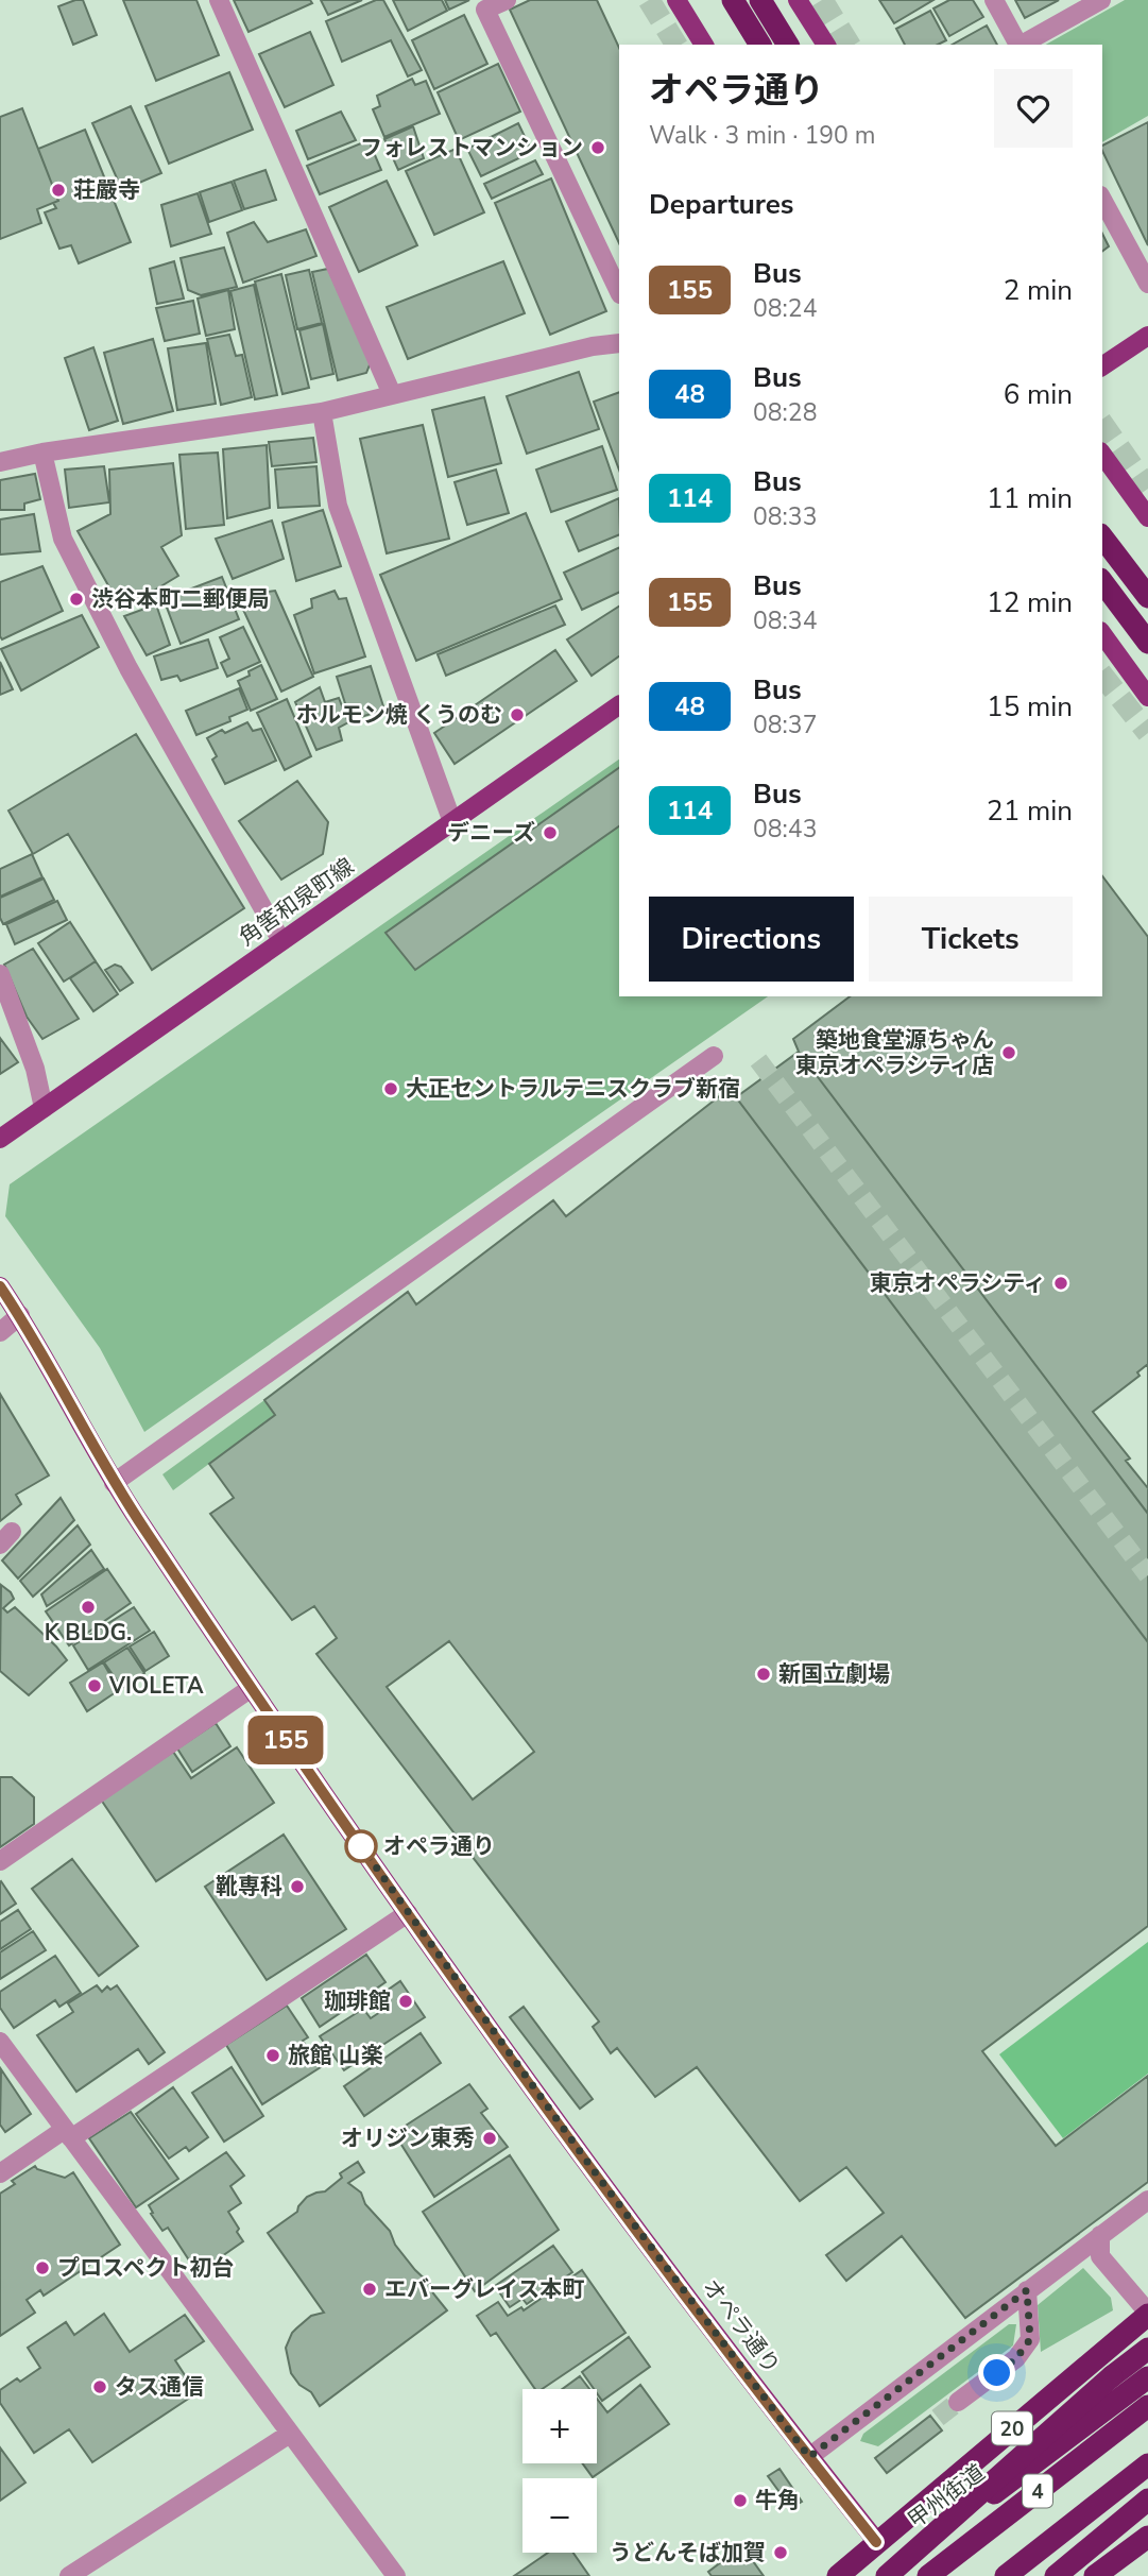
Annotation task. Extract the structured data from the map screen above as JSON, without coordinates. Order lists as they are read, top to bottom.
{
  "streets": {
    "highway": ["20", "4", "甲州街道"],
    "main road": ["角筈和泉町線", "オペラ通り"]
  },
  "crossings": [
    ["オペラ通り", "20"]
  ],
  "places": [
    "フォレストマンション",
    "荘嚴寺",
    "渋谷本町二郵便局",
    "ホルモン焼 くうのむ",
    "デニーズ",
    "築地食堂源ちゃん 東京オペラシティ店",
    "大正セントラルテニスクラブ新宿",
    "東京オペラシティ",
    "K BLDG.",
    "新国立劇場",
    "VIOLETA",
    "オペラ通り",
    "靴専科",
    "珈琲館",
    "旅館 山楽",
    "オリジン東秀",
    "プロスペクト初台",
    "エバーグレイス本町",
    "タス通信",
    "牛角",
    "うどんそば加賀"
  ],
  "lines": ["bus line 155"],
  "page": {
    "on_map": "155",
    "heading": [
      ["オペラ通り", "Walk · 3 min · 190 m"],
      "Departures"
    ],
    "list": [
      {
        "mark": "155",
        "name": "Bus",
        "note": "08:24",
        "value": "2 min"
      },
      {
        "mark": "48",
        "name": "Bus",
        "note": "08:28",
        "value": "6 min"
      },
      {
        "mark": "114",
        "name": "Bus",
        "note": "08:33",
        "value": "11 min"
      },
      {
        "mark": "155",
        "name": "Bus",
        "note": "08:34",
        "value": "12 min"
      },
      {
        "mark": "48",
        "name": "Bus",
        "note": "08:37",
        "value": "15 min"
      },
      {
        "mark": "114",
        "name": "Bus",
        "note": "08:43",
        "value": "21 min"
      }
    ],
    "buttons": ["Directions", "Tickets"],
    "map_buttons": ["+", "−"]
  }
}
